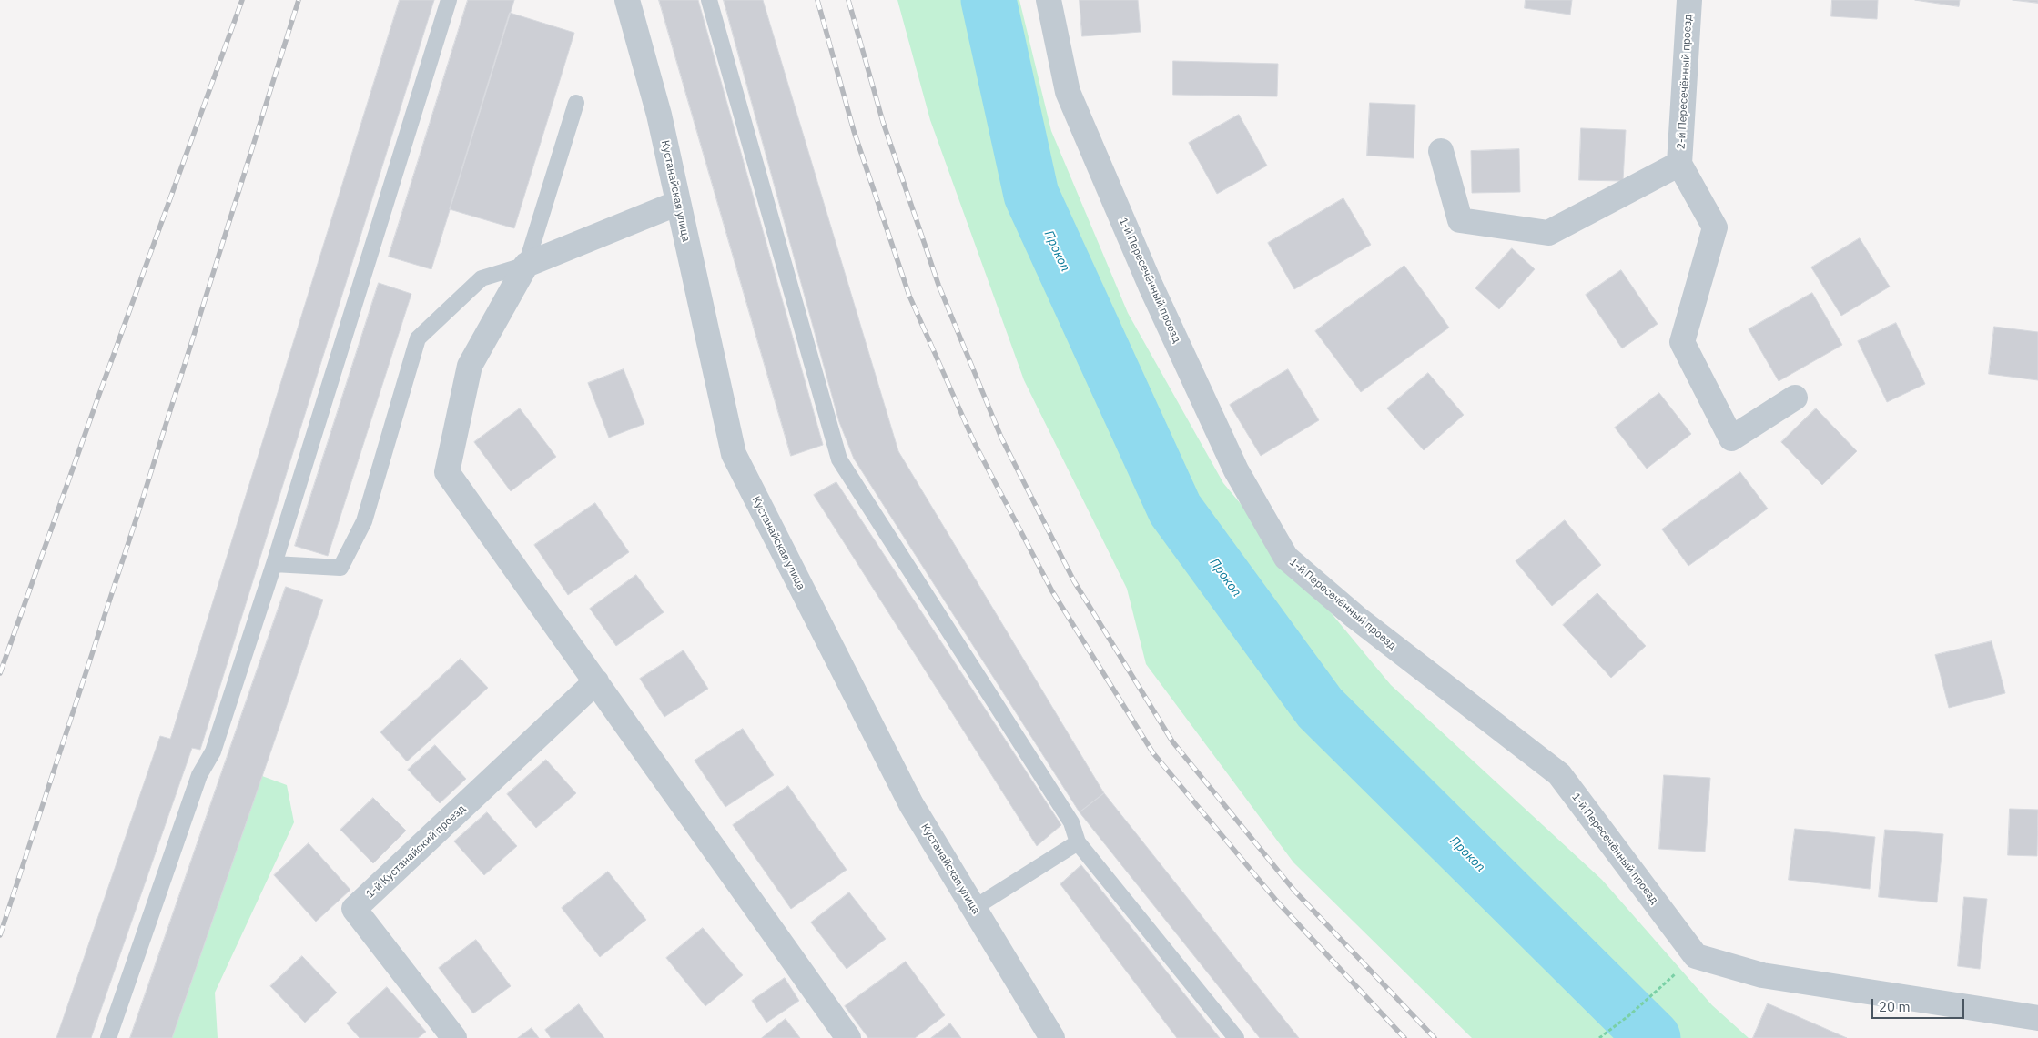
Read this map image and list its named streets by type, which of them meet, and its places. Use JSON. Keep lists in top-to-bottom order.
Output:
{
  "streets": {
    "street": [
      "2-й Пересечённый проезд",
      "Кустанайская улица",
      "1-й Пересечённый проезд",
      "1-й Кустанайский проезд"
    ]
  },
  "water": ["Прокоп"],
  "scale_bar": "20 m"
}
